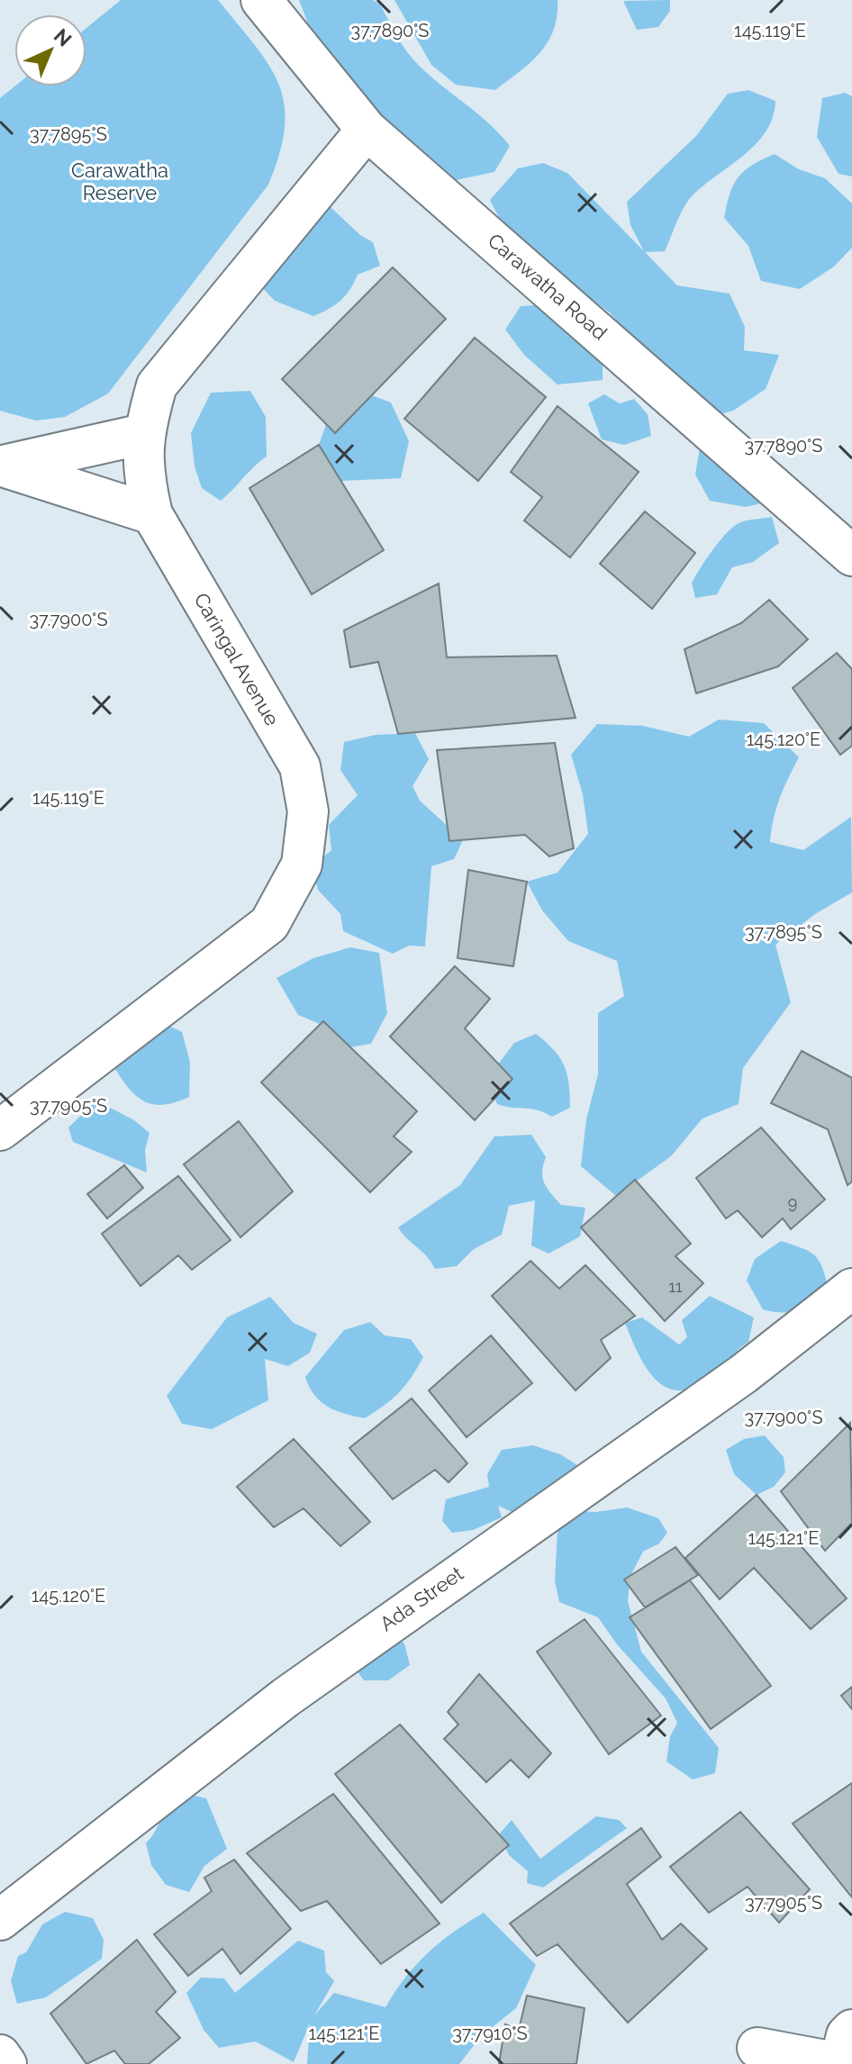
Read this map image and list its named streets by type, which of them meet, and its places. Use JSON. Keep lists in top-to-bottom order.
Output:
{
  "streets": {
    "street": ["Carawatha Road", "Caringal Avenue", "Ada Street"]
  },
  "crossings": [
    ["Carawatha Road", "Caringal Avenue"]
  ],
  "parks": ["Carawatha Reserve"],
  "house_numbers": ["9", "11"],
  "north": "top right",
  "coordinates": [
    "37.7890°S",
    "145.119°E",
    "37.7895°S",
    "37.7900°S",
    "145.120°E",
    "37.7905°S",
    "145.121°E",
    "37.7910°S"
  ]
}
